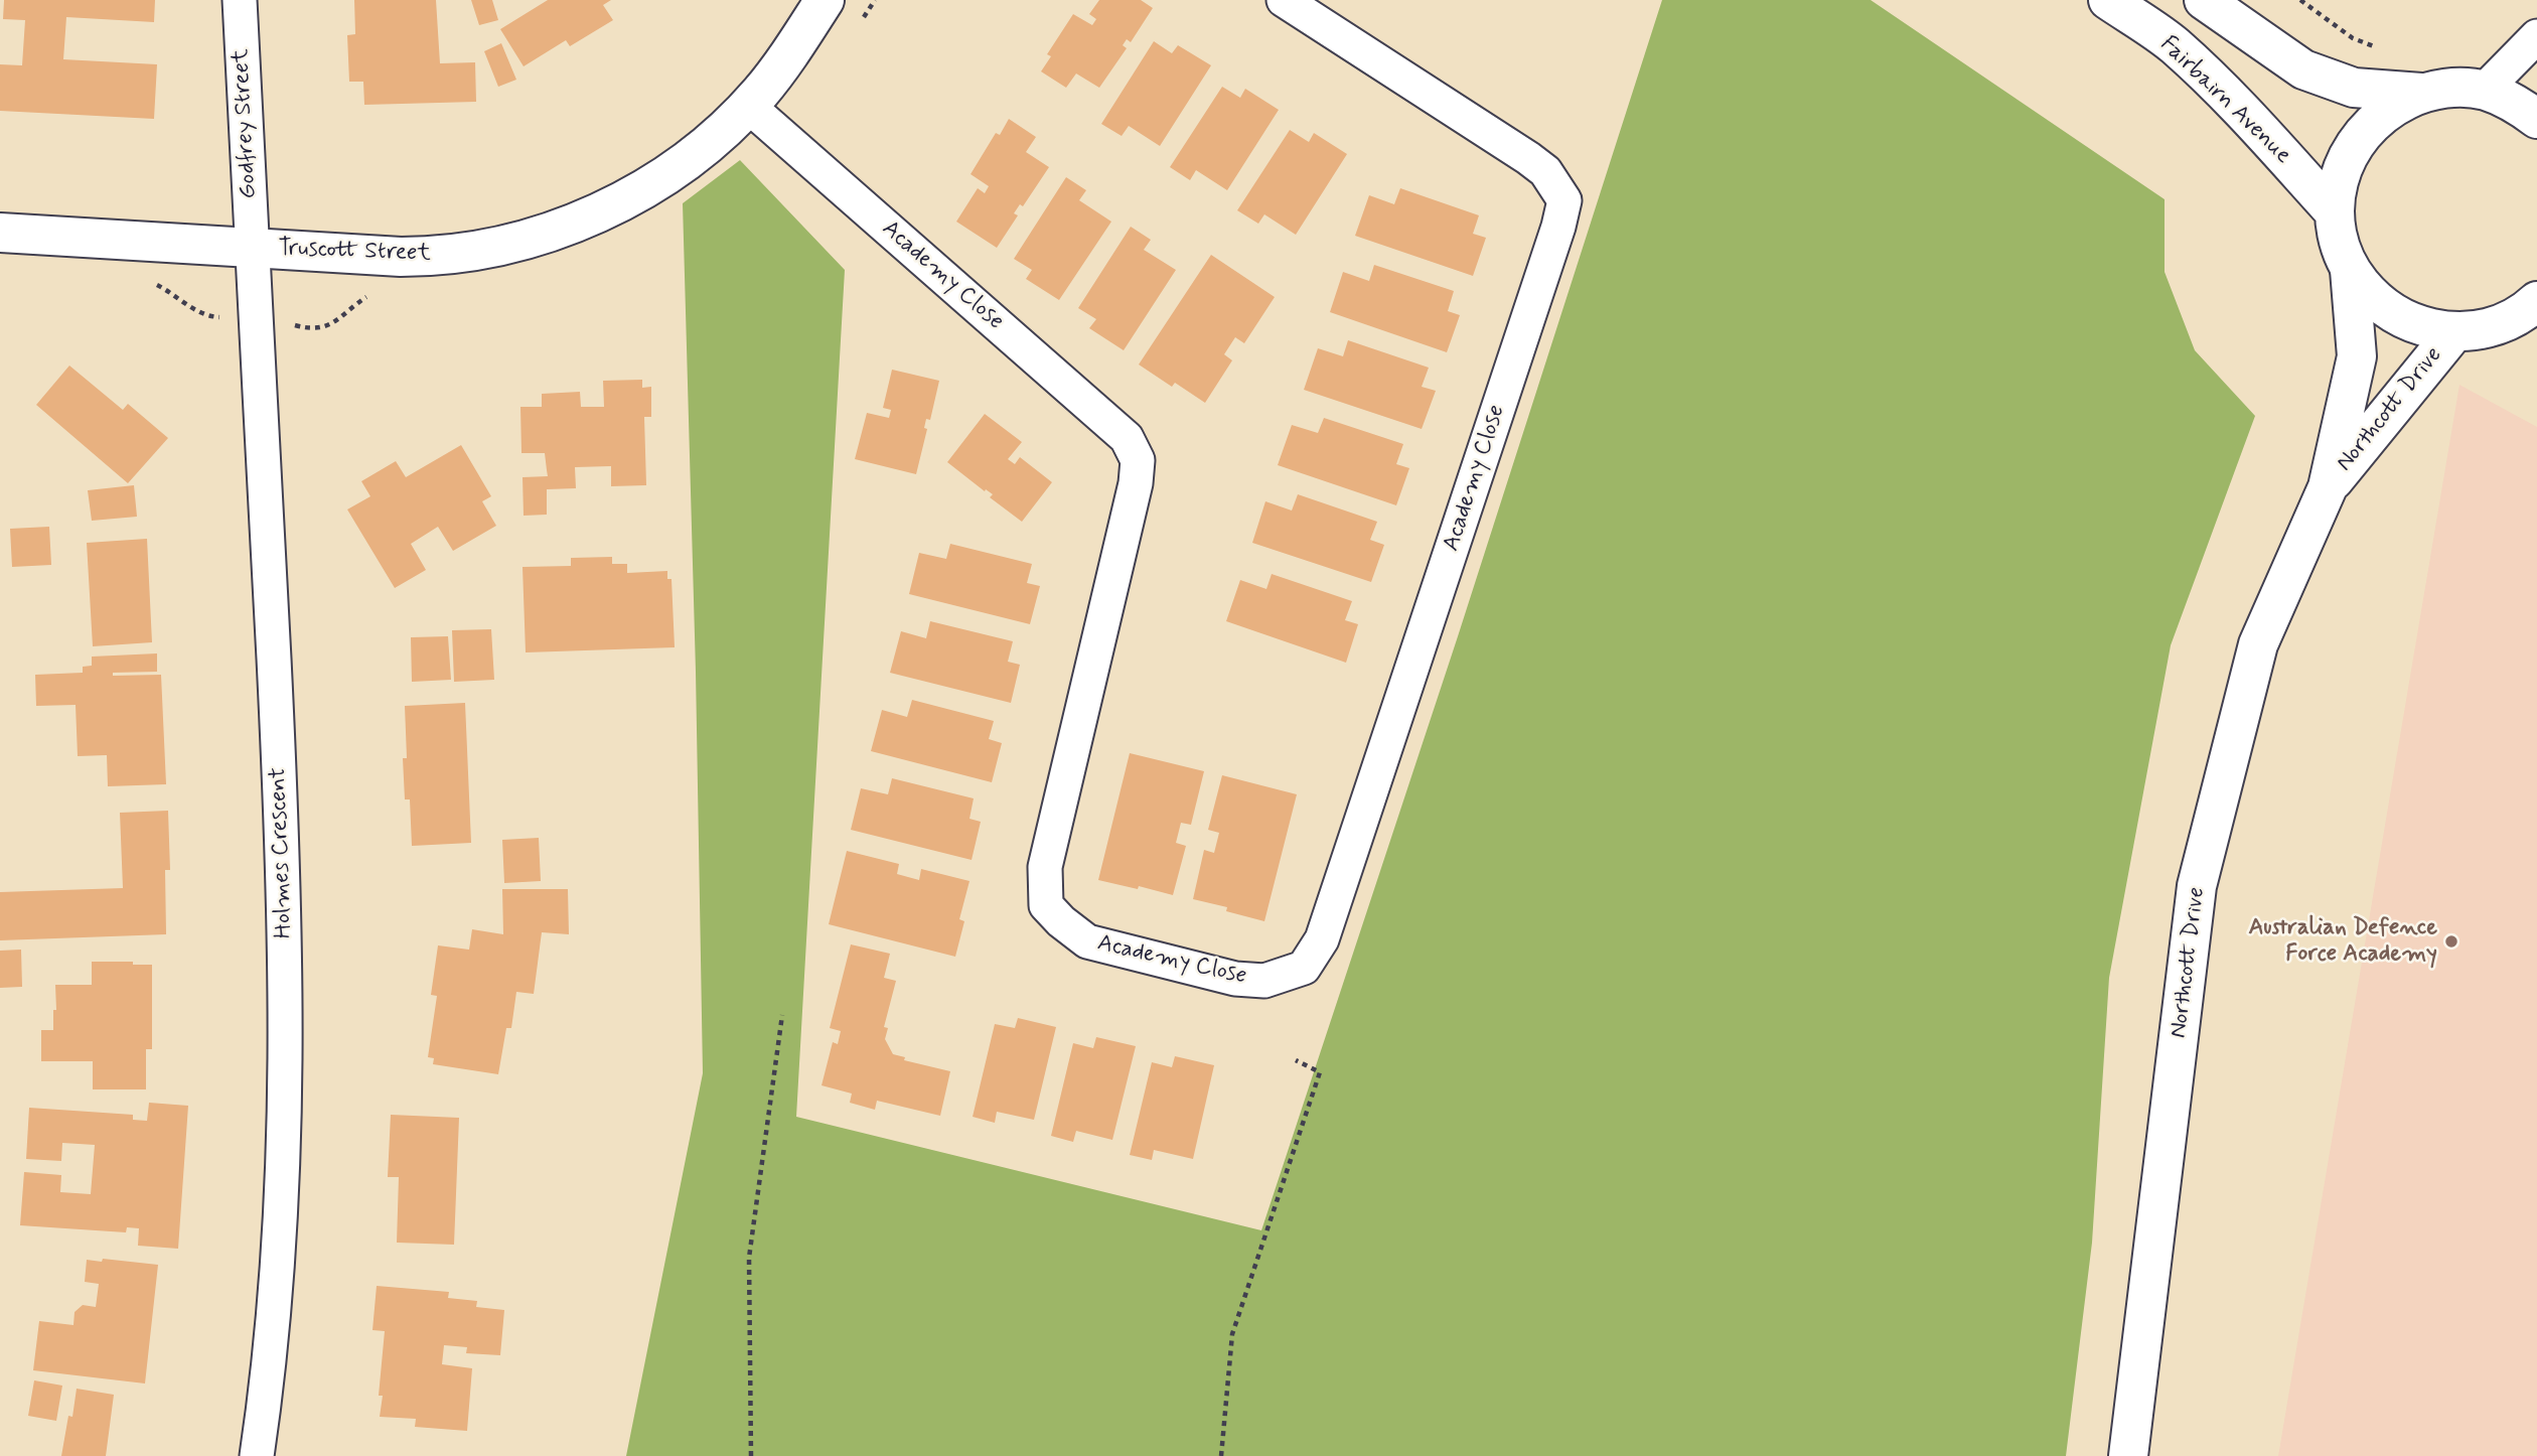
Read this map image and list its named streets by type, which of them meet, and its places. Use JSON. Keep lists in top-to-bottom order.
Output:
{
  "streets": {
    "street": [
      "Fairbairn Avenue",
      "Godfrey Street",
      "Truscott Street",
      "Academy Close",
      "Northcott Drive",
      "Holmes Crescent"
    ]
  },
  "crossings": [
    ["Godfrey Street", "Truscott Street"],
    ["Godfrey Street", "Holmes Crescent"],
    ["Truscott Street", "Academy Close"],
    ["Truscott Street", "Holmes Crescent"]
  ],
  "places": ["Australian Defence Force Academy"]
}
